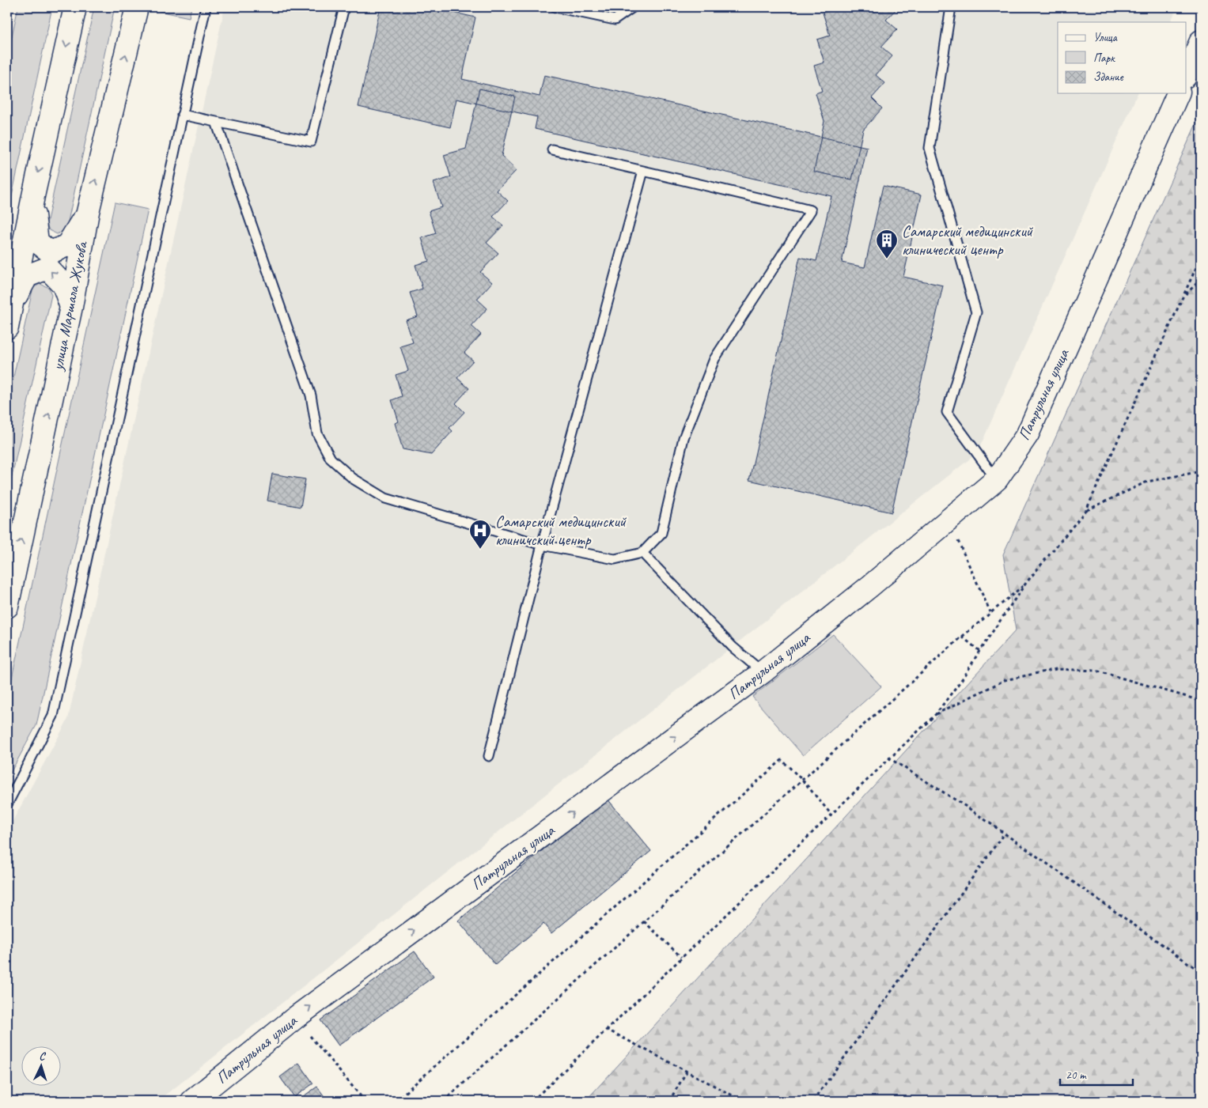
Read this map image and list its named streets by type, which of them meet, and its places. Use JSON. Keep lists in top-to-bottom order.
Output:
{
  "streets": {
    "street": ["улица Маршала Жукова", "Патрульная улица"]
  },
  "one_way": ["Патрульная улица"],
  "places": {
    "building": ["Самарский медицинский клинический центр"],
    "hospital": ["Самарский медицинский клиничский центр"]
  },
  "legend": ["Улица", "Парк", "Здание"],
  "scale_bar": "20 m",
  "north": "top"
}
